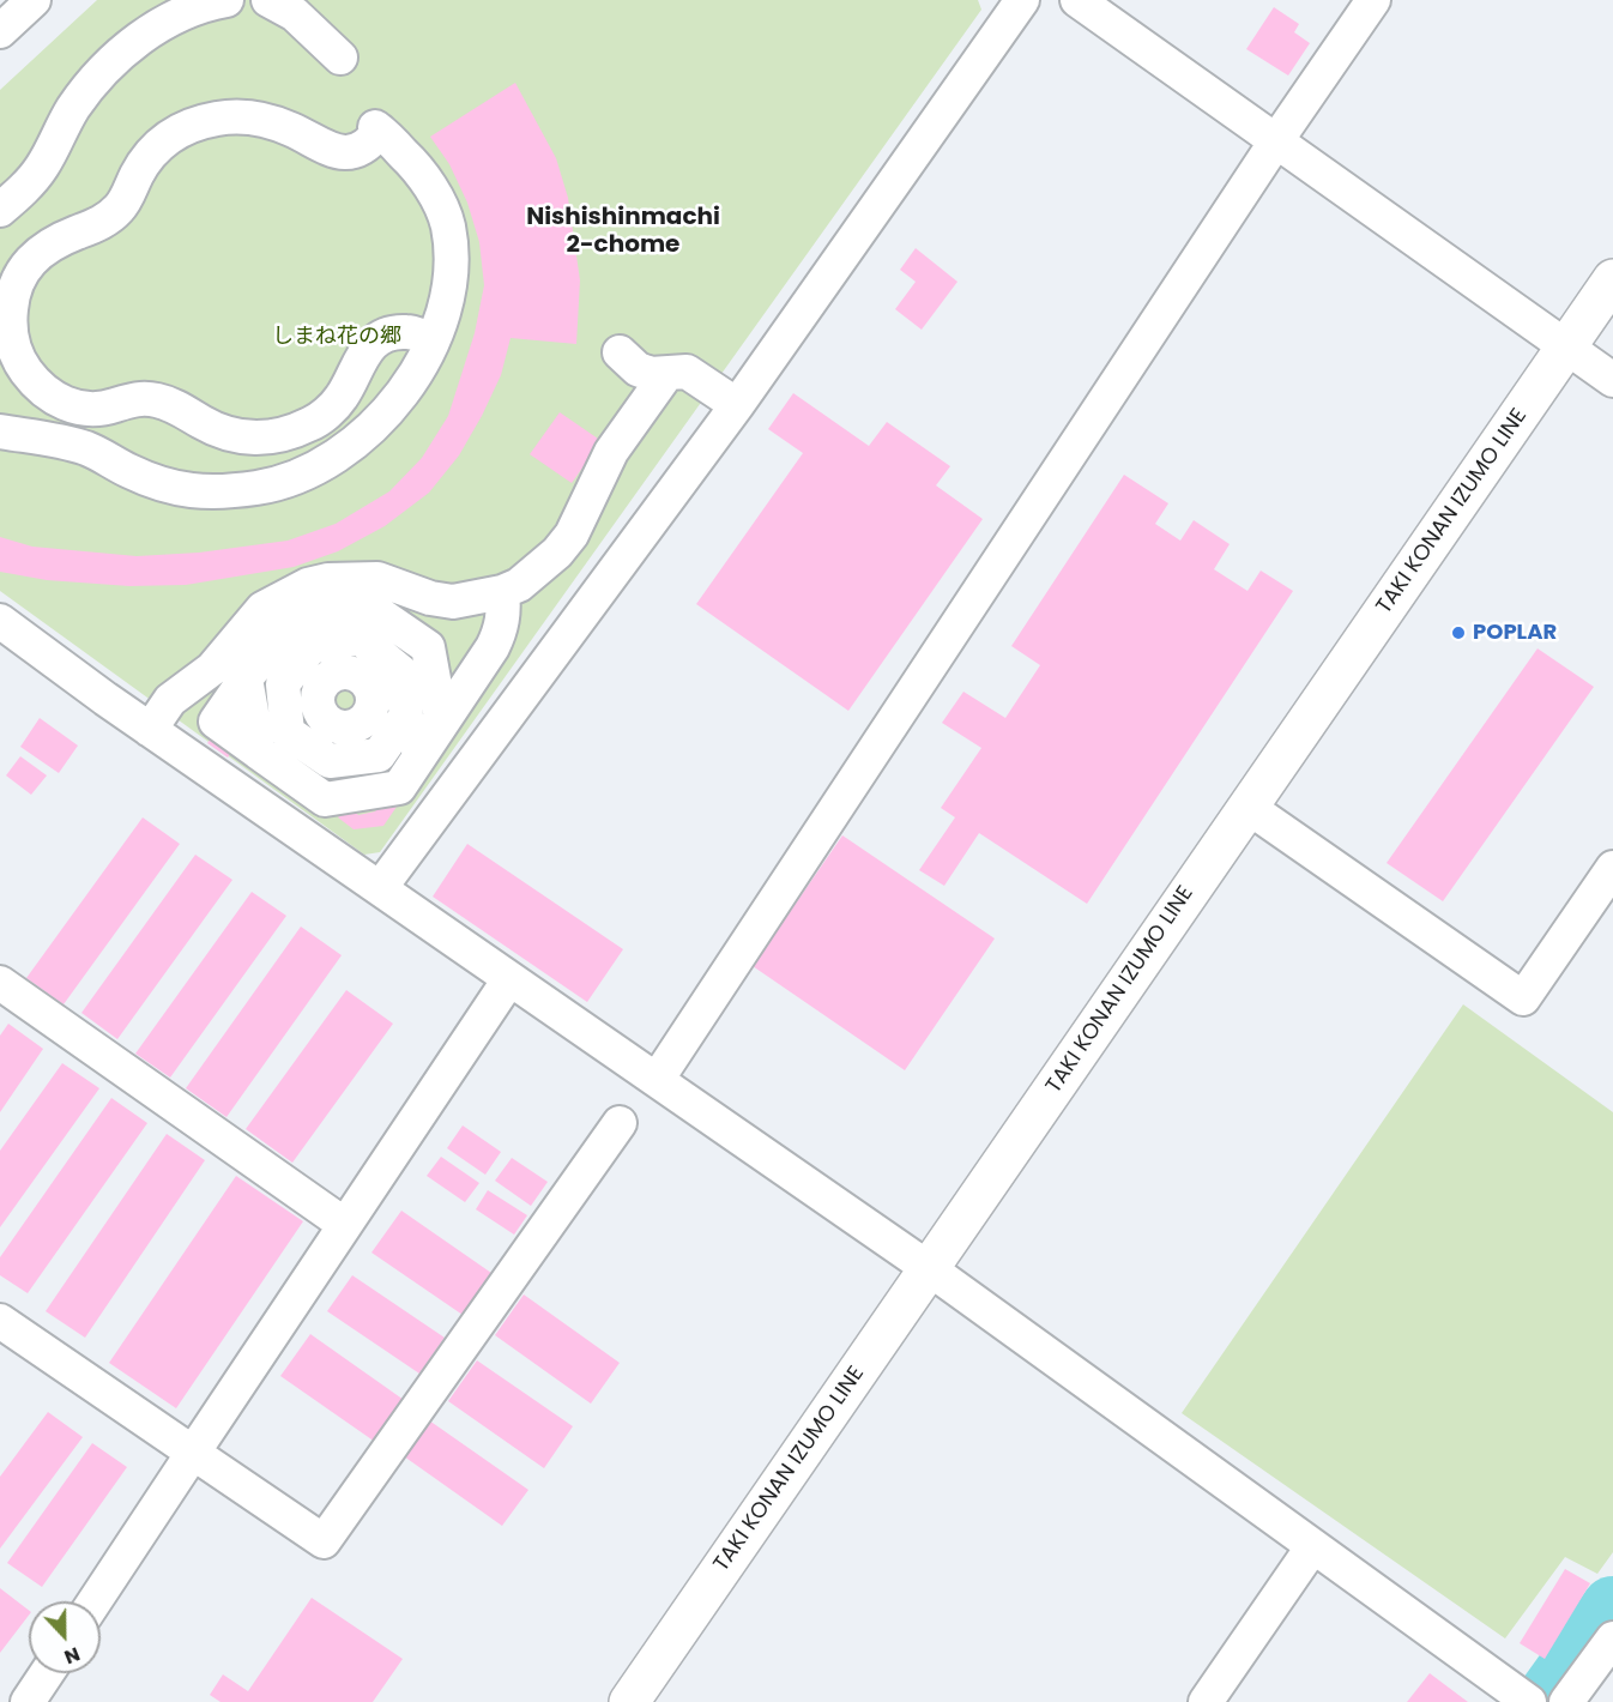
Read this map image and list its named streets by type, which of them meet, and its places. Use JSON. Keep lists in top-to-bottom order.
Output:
{
  "streets": {
    "main road": ["TAKI KONAN IZUMO LINE"]
  },
  "districts": ["Nishishinmachi 2-chome"],
  "parks": ["しまね花の郷"],
  "places": ["POPLAR"],
  "north": "bottom"
}
